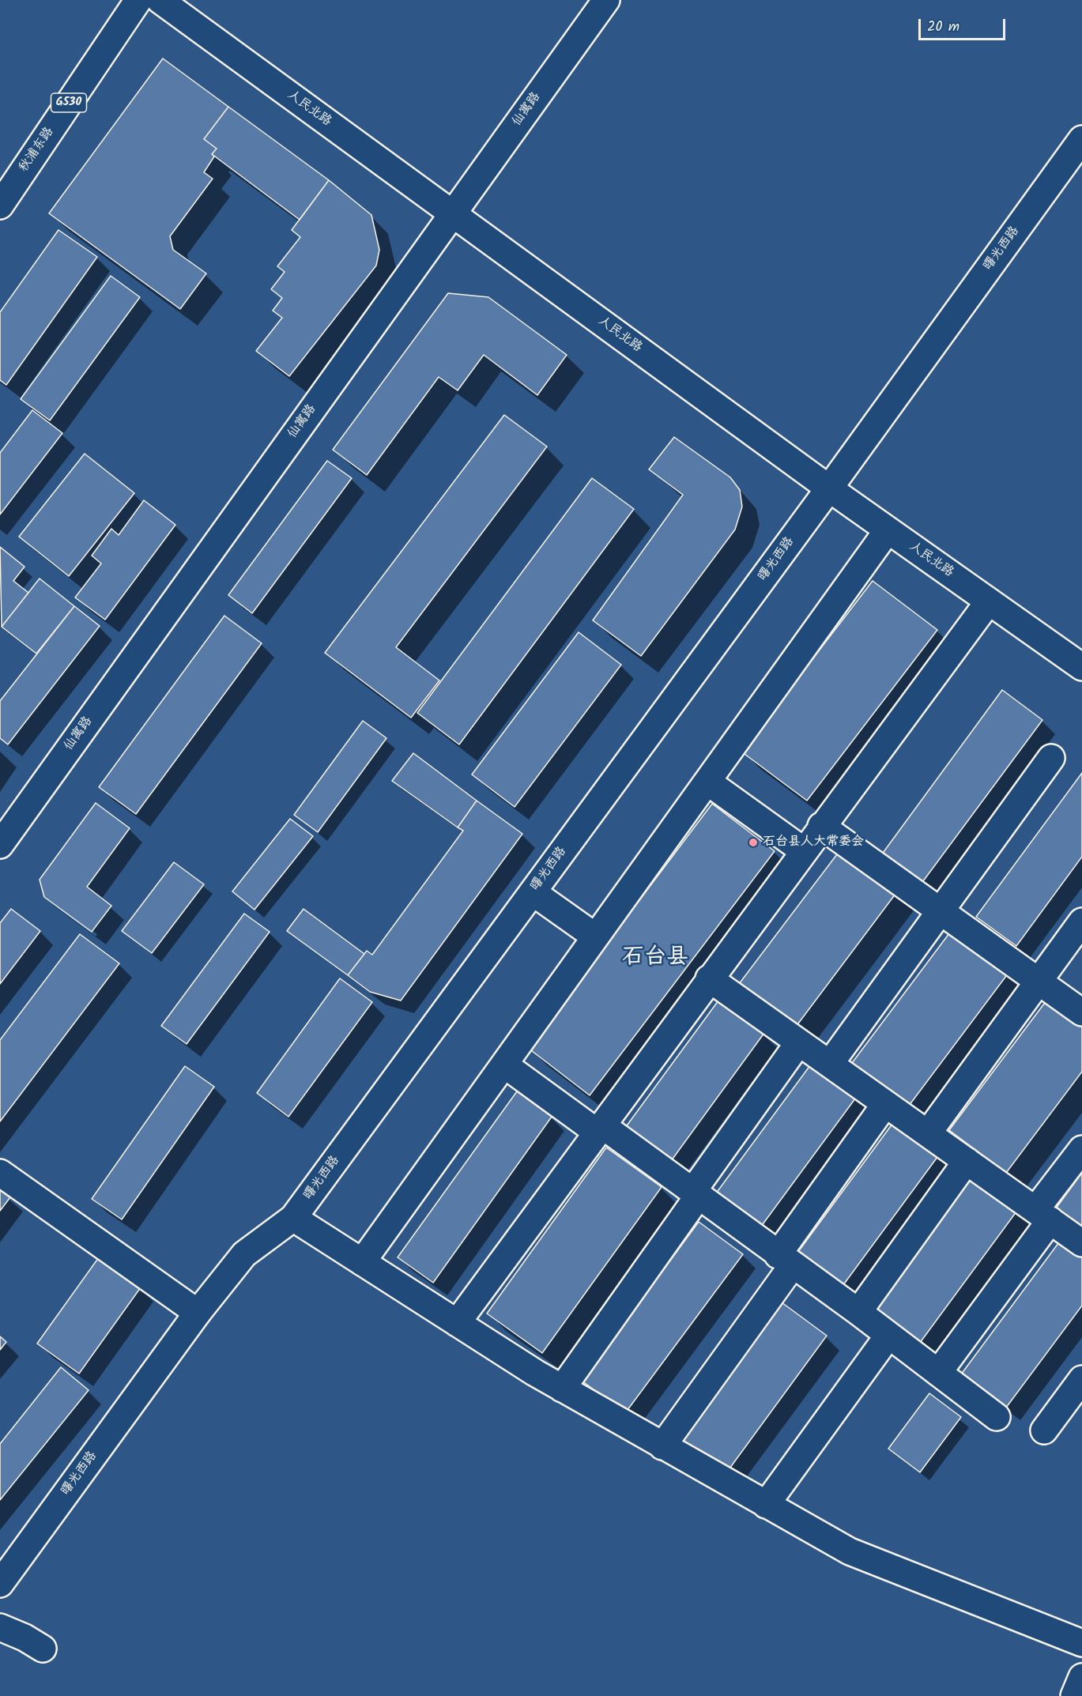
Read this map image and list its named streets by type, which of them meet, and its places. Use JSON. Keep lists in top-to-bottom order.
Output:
{
  "streets": {
    "main road": [
      "G530",
      "人民北路",
      "仙寓路",
      "秋浦东路",
      "曙光西路"
    ]
  },
  "crossings": [
    ["人民北路", "仙寓路"],
    ["人民北路", "曙光西路"]
  ],
  "districts": ["石台县"],
  "places": ["石台县人大常委会"],
  "scale_bar": "20 m"
}
